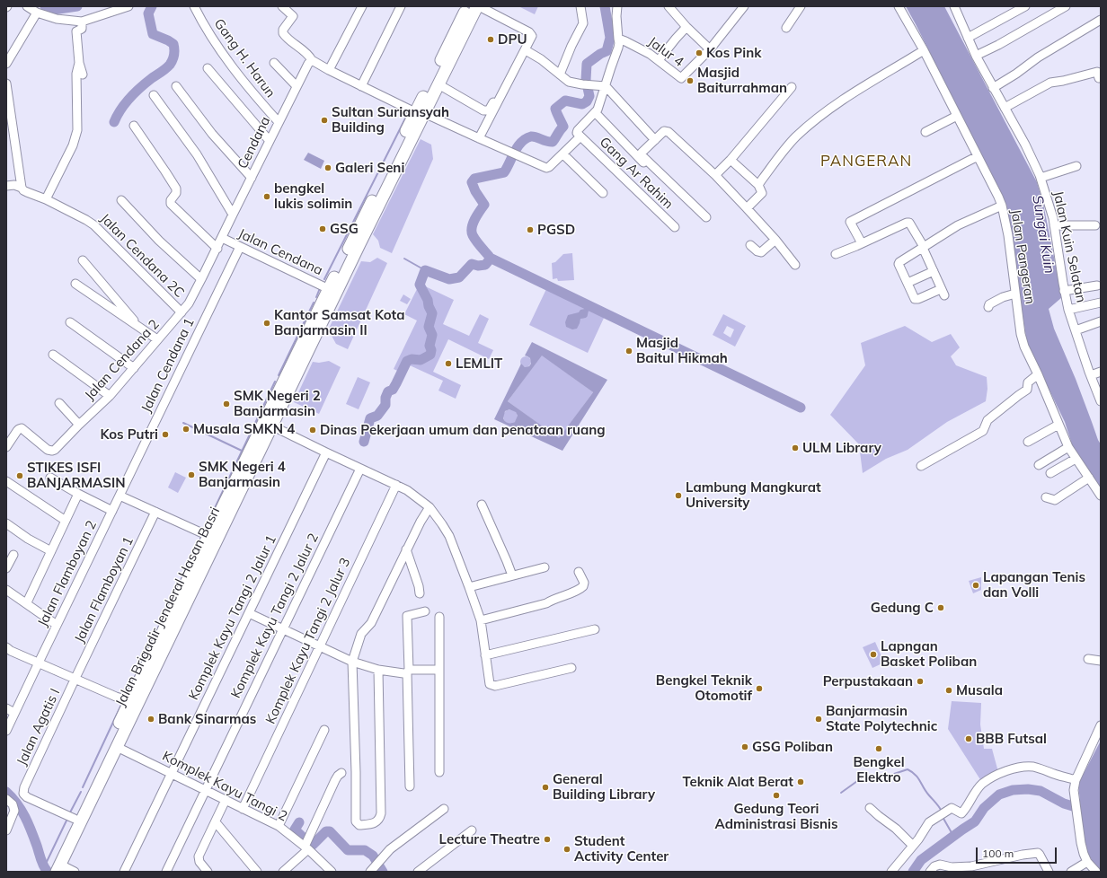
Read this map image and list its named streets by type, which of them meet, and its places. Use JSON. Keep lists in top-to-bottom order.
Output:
{
  "streets": {
    "highway": ["Jalan Brigadir Jenderal Hasan Basri"],
    "street": [
      "Jalur 4",
      "Gang H. Harun",
      "Cendana",
      "Gang Ar Rahim",
      "Jalan Kuin Selatan",
      "Jalan Cendana",
      "Jalan Cendana 2C",
      "Jalan Pangeran",
      "Jalan Cendana 2",
      "Jalan Cendana 1",
      "Jalan Flamboyan 2",
      "Jalan Flamboyan 1",
      "Komplek Kayu Tangi 2 Jalur 2",
      "Komplek Kayu Tangi 2 Jalur 1",
      "Komplek Kayu Tangi 2 Jalur 3",
      "Jalan Agatis I",
      "Komplek Kayu Tangi 2"
    ]
  },
  "crossings": [
    ["Gang H. Harun", "Cendana"],
    ["Cendana", "Jalan Cendana"],
    ["Cendana", "Jalan Cendana 2"],
    ["Jalan Cendana", "Jalan Cendana 2"],
    ["Jalan Cendana", "Jalan Cendana 1"],
    ["Jalan Cendana", "Jalan Brigadir Jenderal Hasan Basri"],
    ["Jalan Cendana 2C", "Jalan Cendana 2"],
    ["Jalan Cendana 1", "Jalan Flamboyan 2"],
    ["Jalan Flamboyan 1", "Jalan Agatis I"],
    ["Jalan Brigadir Jenderal Hasan Basri", "Jalan Agatis I"],
    ["Jalan Brigadir Jenderal Hasan Basri", "Komplek Kayu Tangi 2"],
    ["Komplek Kayu Tangi 2 Jalur 2", "Komplek Kayu Tangi 2"],
    ["Komplek Kayu Tangi 2 Jalur 1", "Komplek Kayu Tangi 2"],
    ["Komplek Kayu Tangi 2 Jalur 3", "Komplek Kayu Tangi 2"]
  ],
  "districts": ["PANGERAN"],
  "water": ["Sungai Kuin"],
  "places": [
    "DPU",
    "Kos Pink",
    "Masjid Baiturrahman",
    "Sultan Suriansyah Building",
    "Galeri Seni",
    "bengkel lukis solimin",
    "GSG",
    "PGSD",
    "Kantor Samsat Kota Banjarmasin II",
    "Masjid Baitul Hikmah",
    "LEMLIT",
    "SMK Negeri 2 Banjarmasin",
    "Musala SMKN 4",
    "Dinas Pekerjaan umum dan penataan ruang",
    "Kos Putri",
    "ULM Library",
    "SMK Negeri 4 Banjarmasin",
    "STIKES ISFI BANJARMASIN",
    "Lambung Mangkurat University",
    "Lapangan Tenis dan Volli",
    "Gedung C",
    "Lapngan Basket Poliban",
    "Perpustakaan",
    "Bengkel Teknik Otomotif",
    "Musala",
    "Bank Sinarmas",
    "Banjarmasin State Polytechnic",
    "BBB Futsal",
    "GSG Poliban",
    "Bengkel Elektro",
    "Teknik Alat Berat",
    "General Building Library",
    "Gedung Teori Administrasi Bisnis",
    "Lecture Theatre",
    "Student Activity Center"
  ],
  "scale_bar": "100 m"
}
